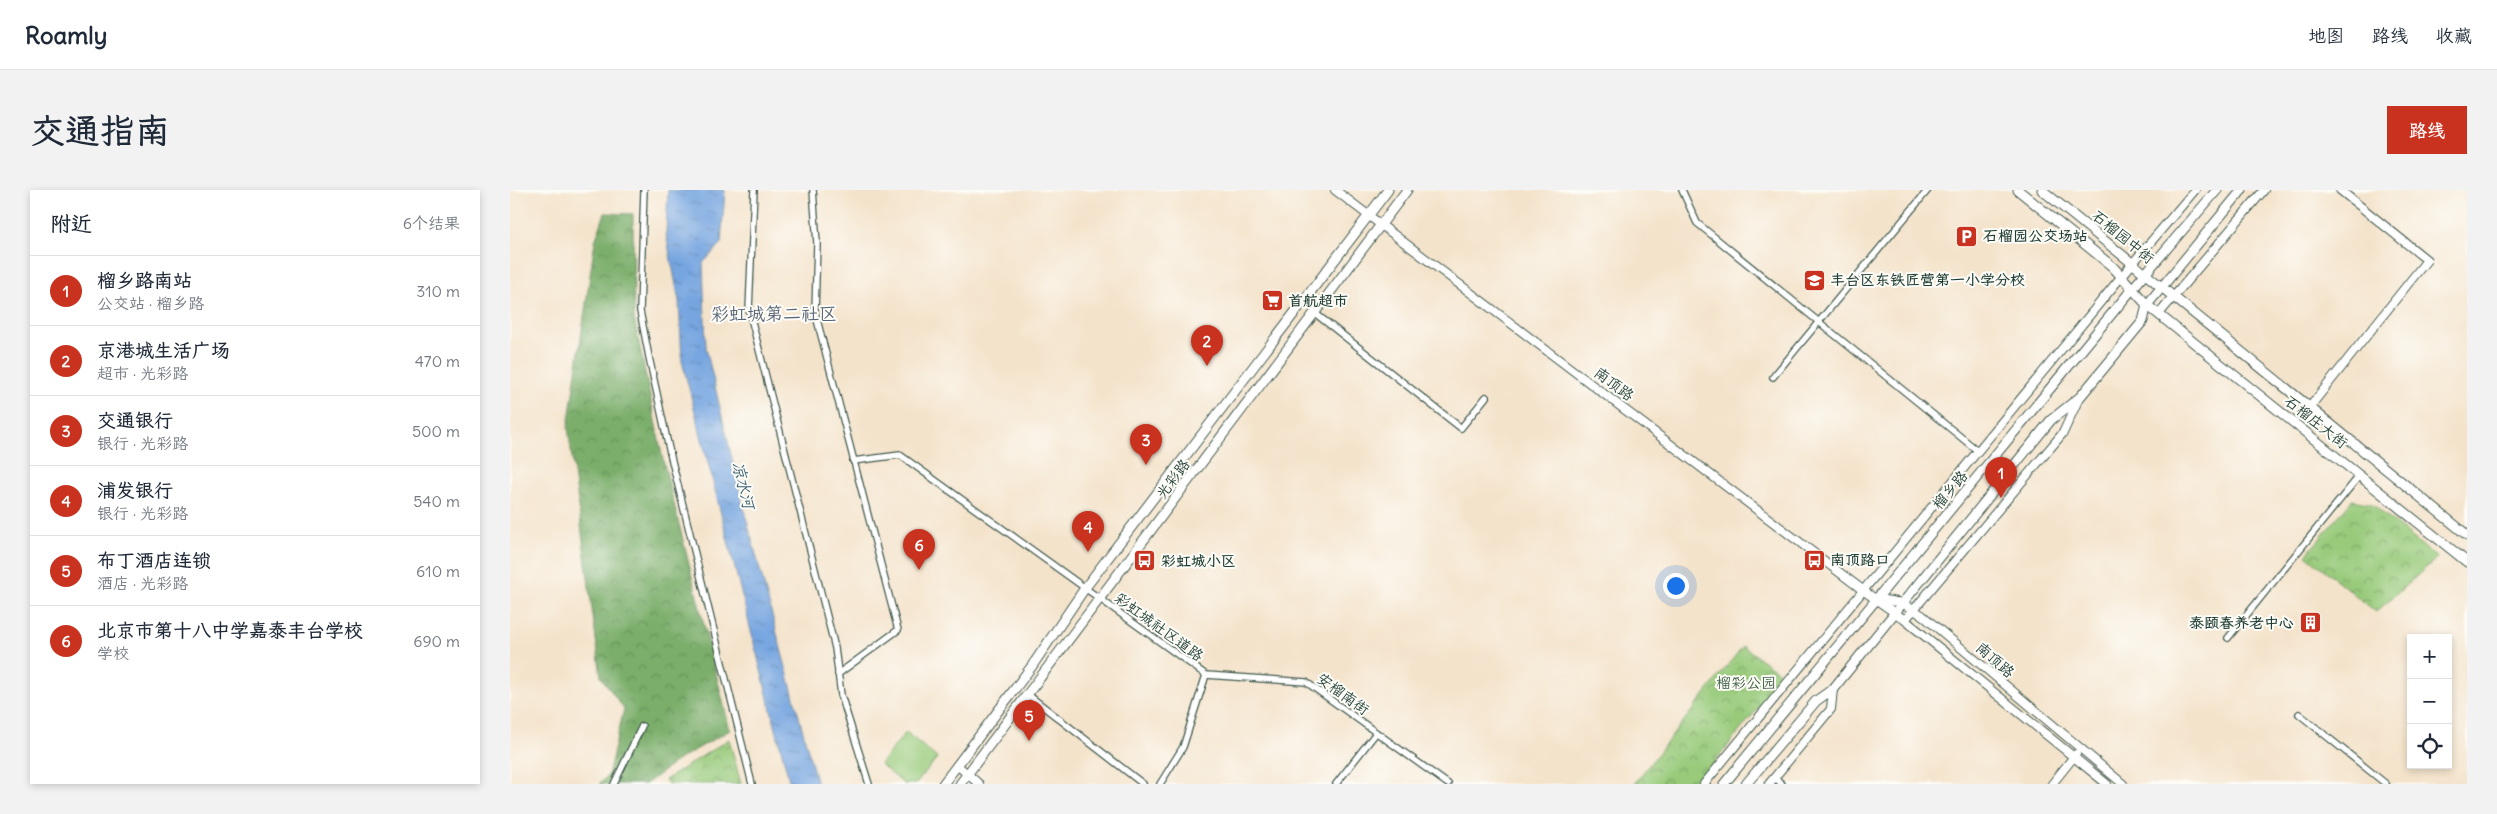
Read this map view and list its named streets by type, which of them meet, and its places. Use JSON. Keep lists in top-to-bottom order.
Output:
{
  "streets": {
    "main road": [
      "石榴园中街",
      "石榴庄大街",
      "光彩路",
      "榴乡路"
    ],
    "street": ["南顶路", "彩虹城社区道路", "安榴南街"]
  },
  "crossings": [
    ["石榴园中街", "石榴庄大街"],
    ["石榴园中街", "榴乡路"],
    ["南顶路", "光彩路"],
    ["南顶路", "榴乡路"],
    ["光彩路", "彩虹城社区道路"],
    ["彩虹城社区道路", "安榴南街"]
  ],
  "districts": ["彩虹城第二社区"],
  "water": ["凉水河"],
  "parks": ["榴彩公园"],
  "places": {
    "parking": ["石榴园公交场站"],
    "school or university": ["丰台区东铁匠营第一小学分校"],
    "supermarket": ["首航超市"],
    "bus stop": ["南顶路口", "彩虹城小区"],
    "building": ["泰颐春养老中心"]
  },
  "page": {
    "header": "Roamly",
    "nav": ["地图", "路线", "收藏"],
    "buttons": "路线",
    "title": "交通指南",
    "heading": ["附近", "6个结果"],
    "list": [
      {
        "mark": "1",
        "name": "榴乡路南站",
        "note": "公交站 · 榴乡路",
        "value": "310 m"
      },
      {
        "mark": "2",
        "name": "京港城生活广场",
        "note": "超市 · 光彩路",
        "value": "470 m"
      },
      {
        "mark": "3",
        "name": "交通银行",
        "note": "银行 · 光彩路",
        "value": "500 m"
      },
      {
        "mark": "4",
        "name": "浦发银行",
        "note": "银行 · 光彩路",
        "value": "540 m"
      },
      {
        "mark": "5",
        "name": "布丁酒店连锁",
        "note": "酒店 · 光彩路",
        "value": "610 m"
      },
      {
        "mark": "6",
        "name": "北京市第十八中学嘉泰丰台学校",
        "note": "学校",
        "value": "690 m"
      }
    ],
    "pins": [
      "2",
      "3",
      "1",
      "4",
      "6",
      "5"
    ],
    "map_buttons": ["+", "−"]
  }
}
